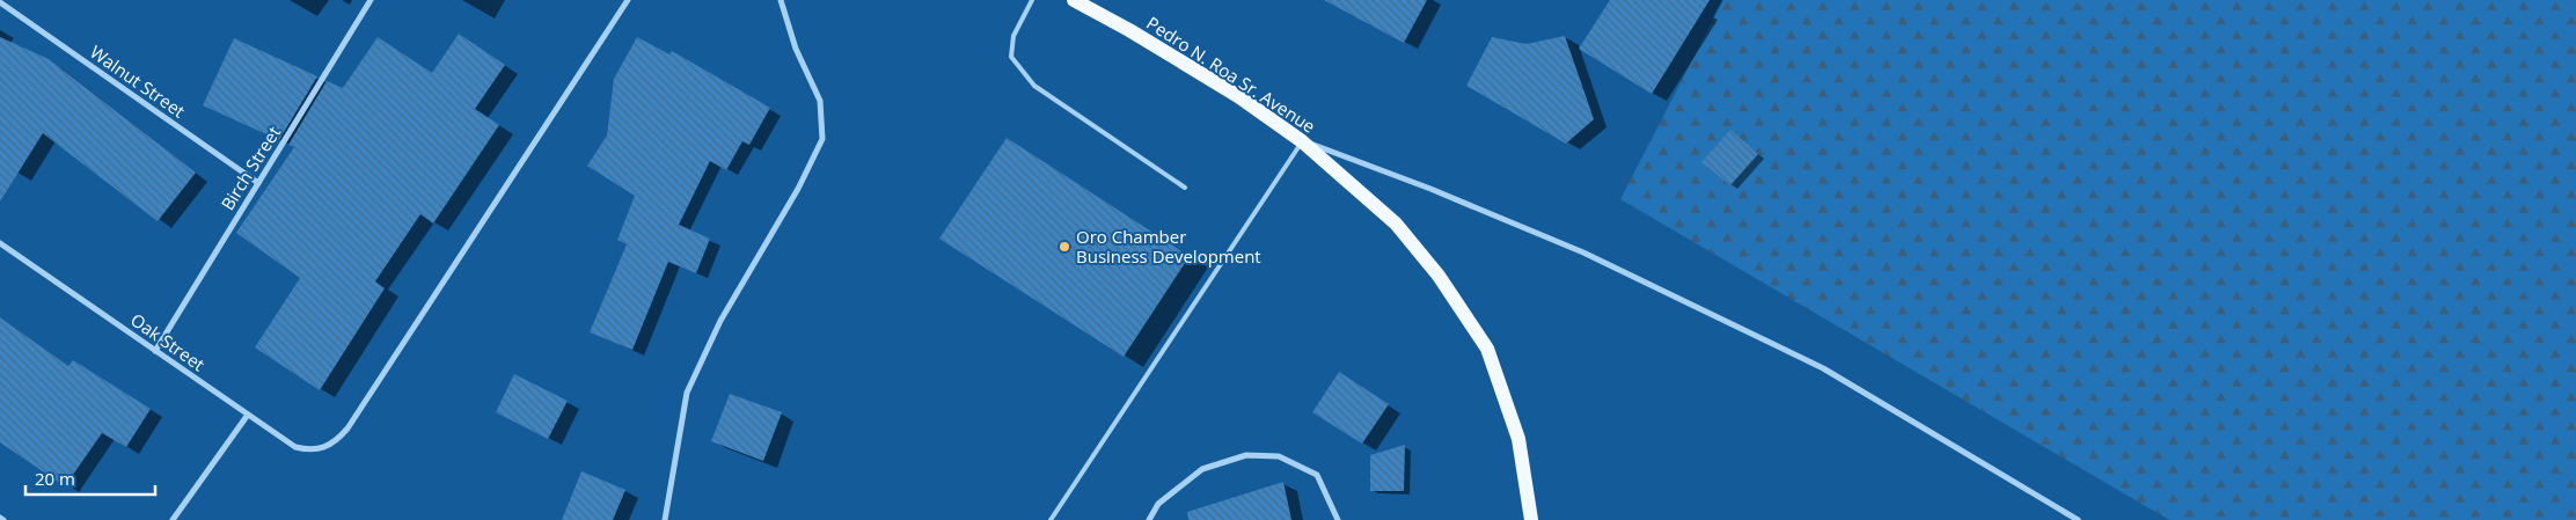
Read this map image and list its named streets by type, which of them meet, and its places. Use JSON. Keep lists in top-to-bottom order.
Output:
{
  "streets": {
    "main road": ["Pedro N. Roa Sr. Avenue"],
    "street": ["Walnut Street", "Birch Street", "Oak Street"]
  },
  "crossings": [
    ["Walnut Street", "Birch Street"],
    ["Birch Street", "Oak Street"]
  ],
  "places": ["Oro Chamber Business Development"],
  "scale_bar": "20 m"
}
